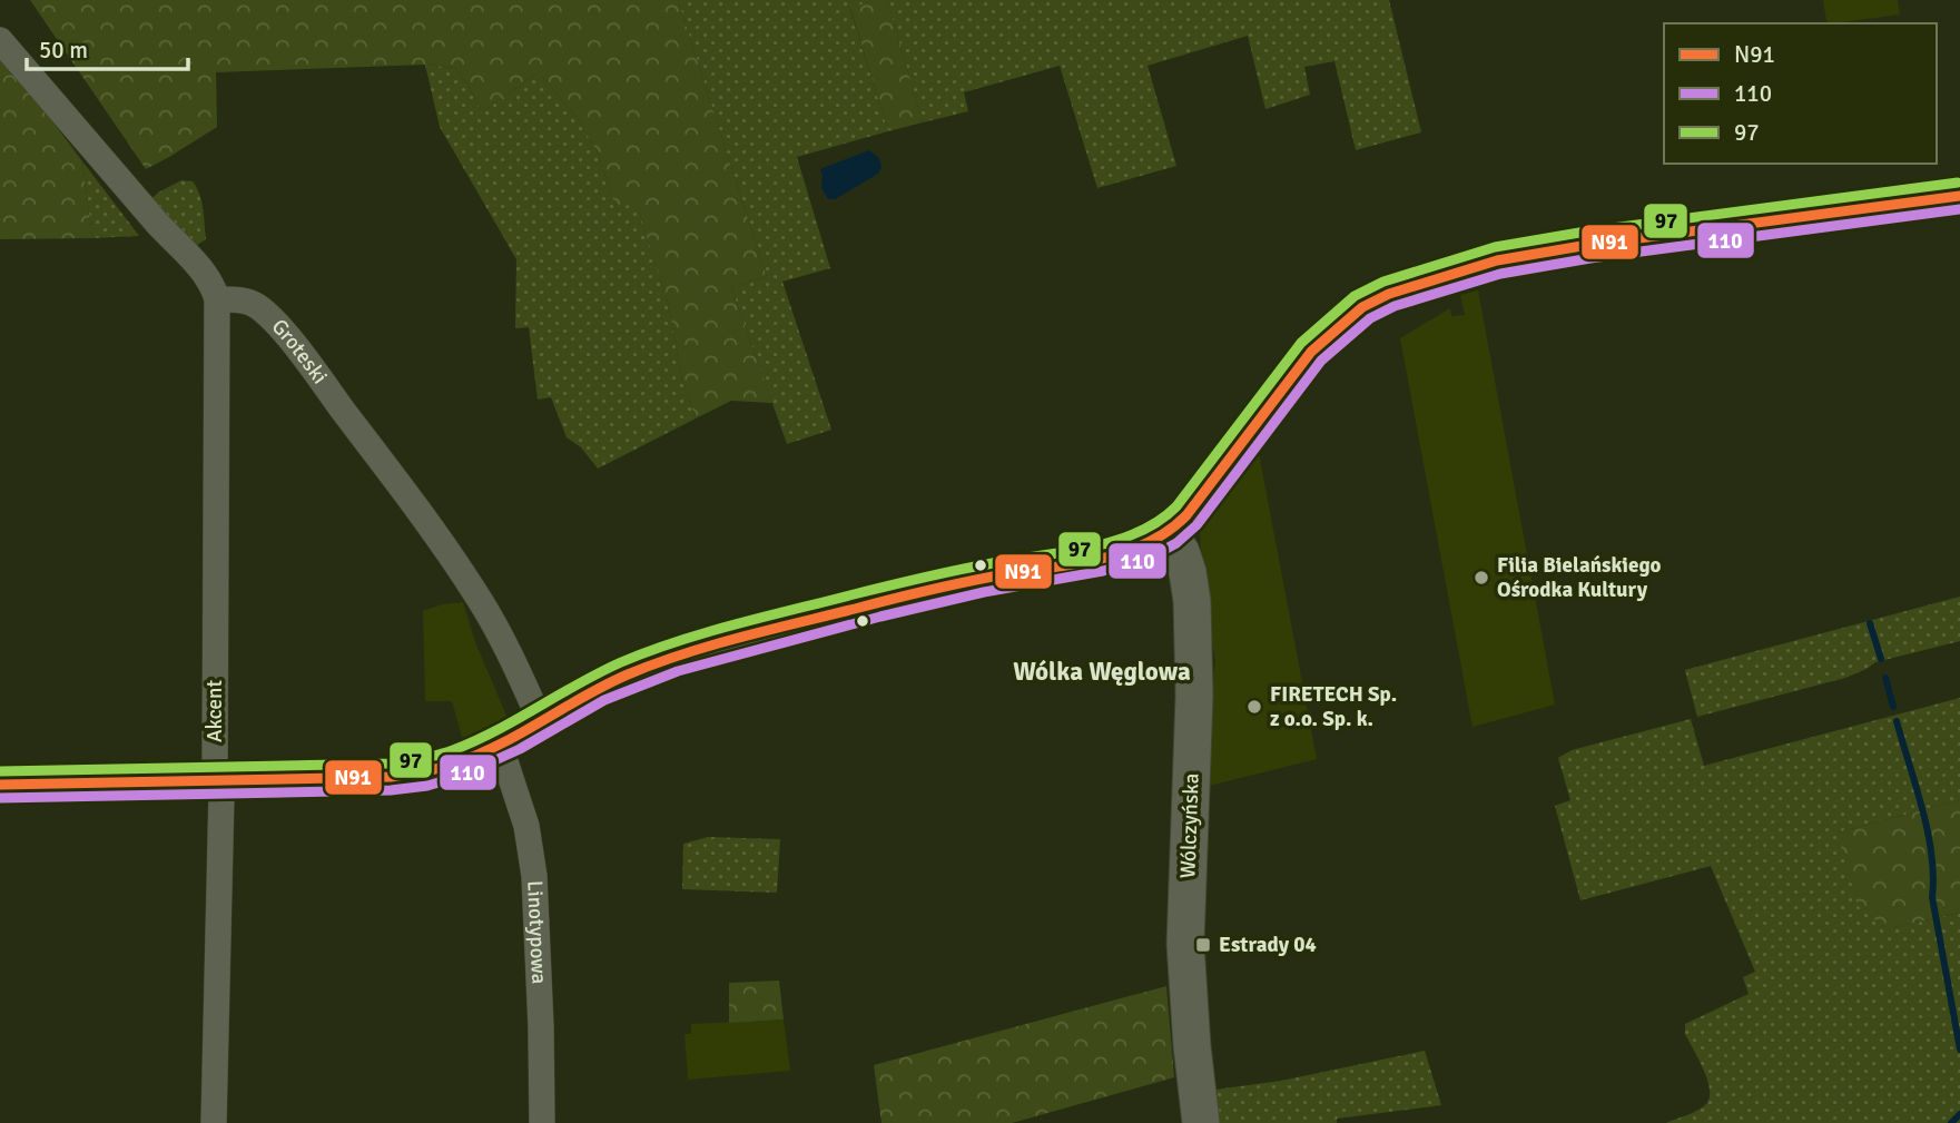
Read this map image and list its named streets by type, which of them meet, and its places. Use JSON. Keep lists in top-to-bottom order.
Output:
{
  "streets": {
    "main road": ["Wólczyńska"],
    "street": ["Groteski", "Akcent", "Linotypowa"]
  },
  "crossings": [
    ["Groteski", "Akcent"]
  ],
  "districts": ["Wólka Węglowa"],
  "places": {
    "other": ["Filia Bielańskiego Ośrodka Kultury", "FIRETECH Sp. z o.o. Sp. k."],
    "transit": ["Estrady 04"]
  },
  "lines": ["transit line 97", "transit line N91", "transit line 110"],
  "legend": ["N91", "110", "97"],
  "scale_bar": "50 m"
}
